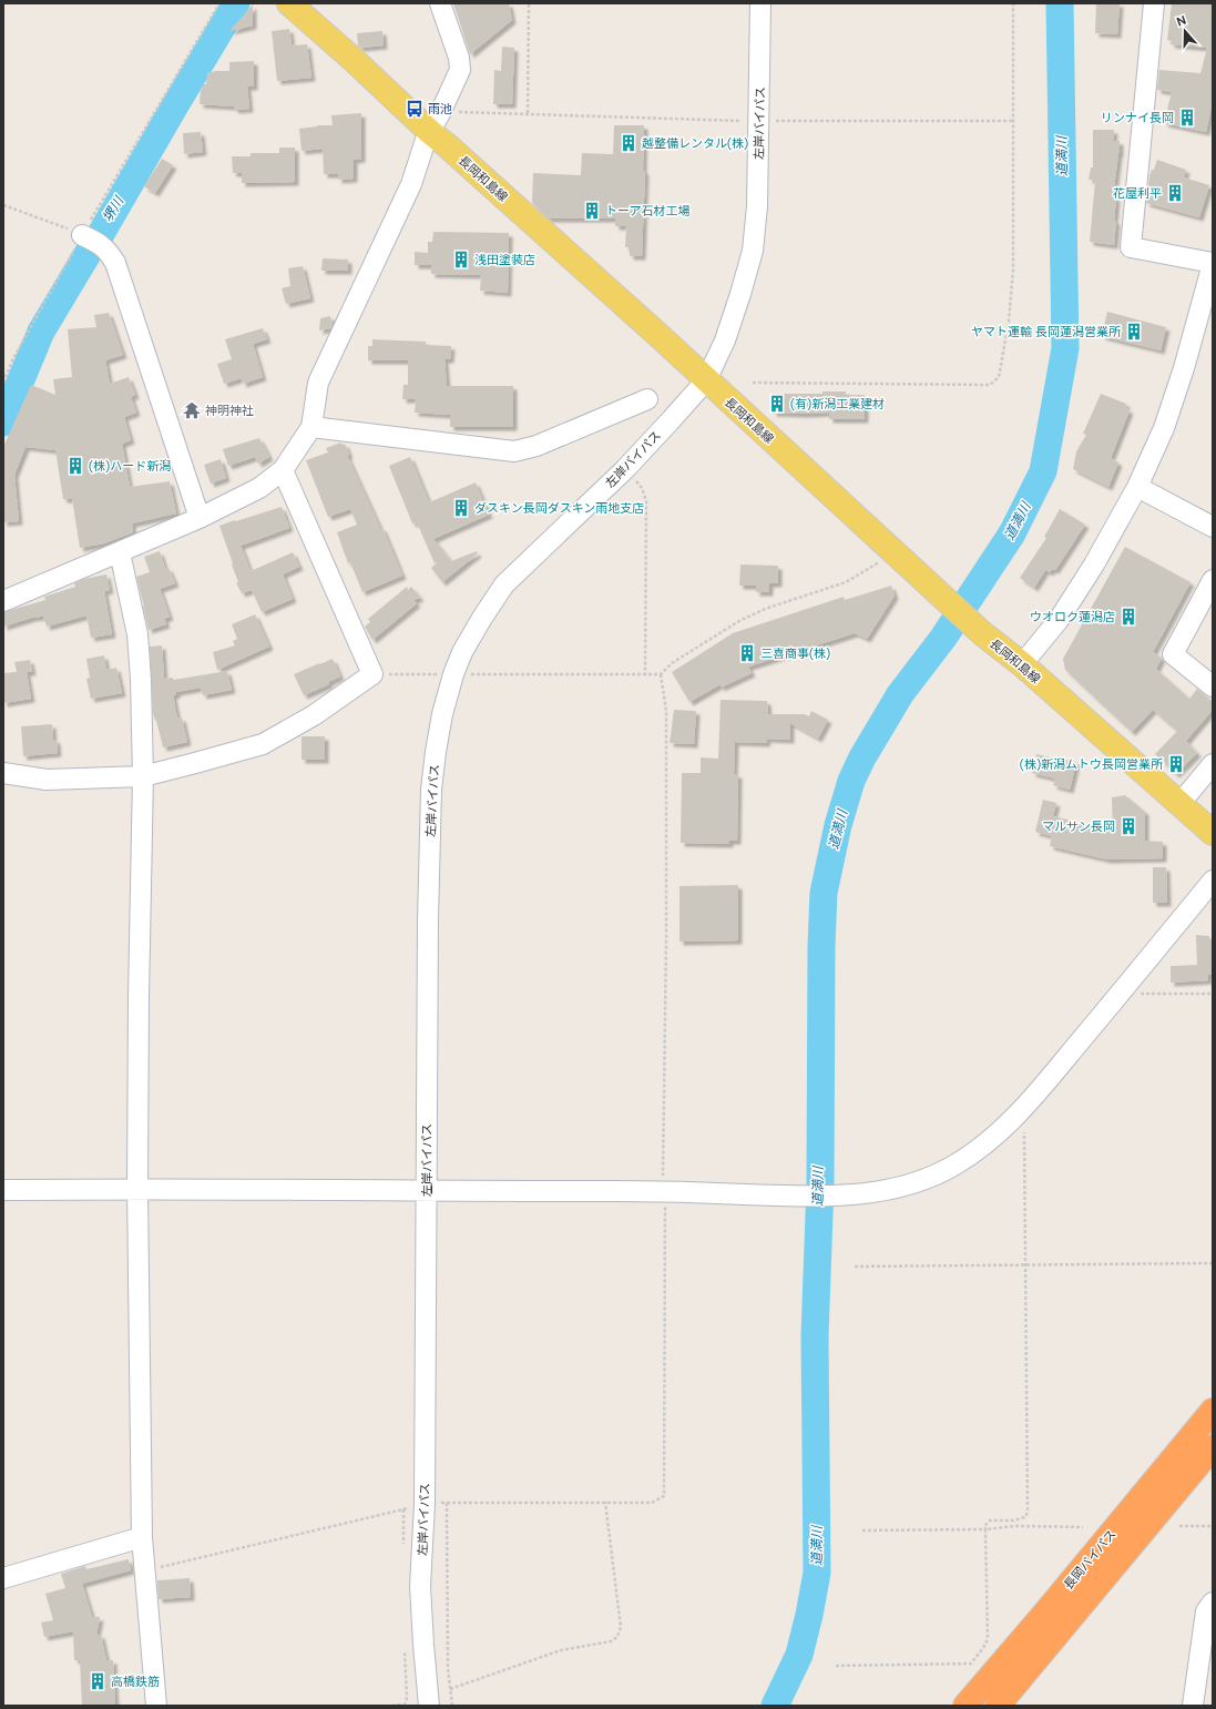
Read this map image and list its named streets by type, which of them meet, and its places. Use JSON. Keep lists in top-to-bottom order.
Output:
{
  "streets": {
    "highway": ["長岡バイパス"],
    "main road": ["長岡和島線"],
    "street": ["左岸バイパス"]
  },
  "crossings": [
    ["左岸バイパス", "長岡和島線"]
  ],
  "water": ["道満川", "堺川"],
  "places": {
    "bus stop": ["雨池"],
    "building": [
      "リンナイ長岡",
      "越整備レンタル(株)",
      "花屋利平",
      "トーア石材工場",
      "浅田塗装店",
      "ヤマト運輸 長岡蓮潟営業所",
      "(有)新潟工業建材",
      "(株)ハード新潟",
      "ダスキン長岡ダスキン雨地支店",
      "ウオロク蓮潟店",
      "三喜商事(株)",
      "(株)新潟ムトウ長岡営業所",
      "マルサン長岡",
      "高橋鉄筋"
    ],
    "temple": ["神明神社"]
  },
  "north": "top"
}
